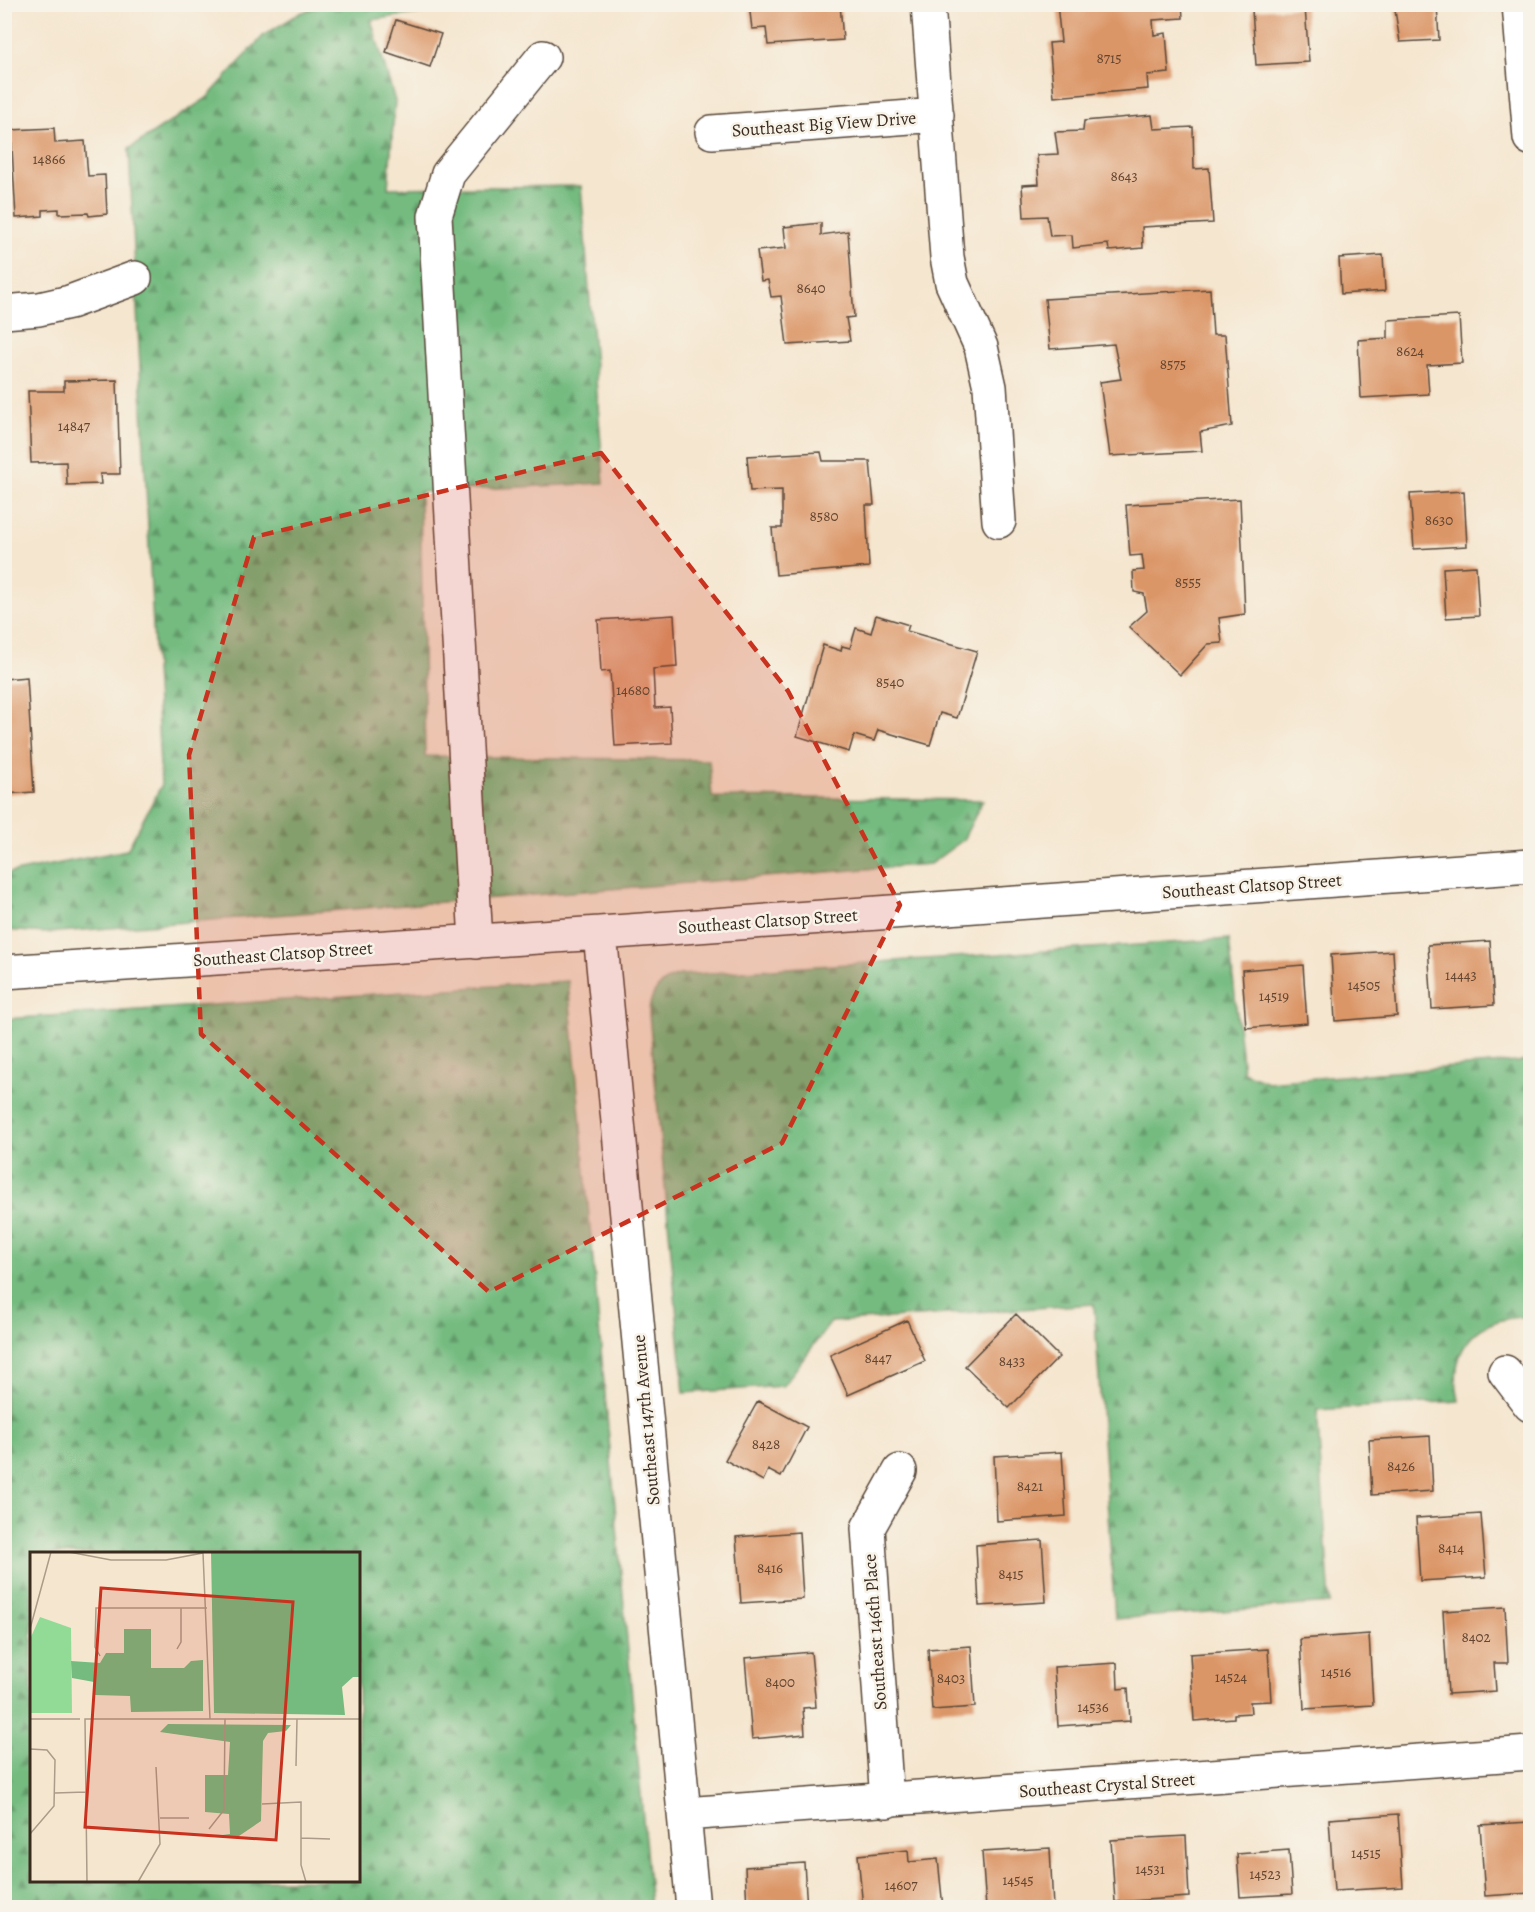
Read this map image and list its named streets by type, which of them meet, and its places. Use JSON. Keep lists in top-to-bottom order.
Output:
{
  "streets": {
    "street": [
      "Southeast Big View Drive",
      "Southeast Clatsop Street",
      "Southeast 147th Avenue",
      "Southeast 146th Place",
      "Southeast Crystal Street"
    ]
  },
  "crossings": [
    ["Southeast Clatsop Street", "Southeast 147th Avenue"],
    ["Southeast 147th Avenue", "Southeast Crystal Street"],
    ["Southeast 146th Place", "Southeast Crystal Street"]
  ],
  "house_numbers": [
    "8715",
    "14866",
    "8643",
    "8640",
    "8624",
    "8575",
    "14847",
    "8580",
    "8630",
    "8555",
    "8540",
    "14680",
    "14443",
    "14505",
    "14519",
    "8447",
    "8433",
    "8428",
    "8426",
    "8421",
    "8414",
    "8416",
    "8415",
    "8402",
    "14516",
    "14524",
    "8403",
    "8400",
    "14536",
    "14515",
    "14531",
    "14523",
    "14545",
    "14607"
  ]
}
